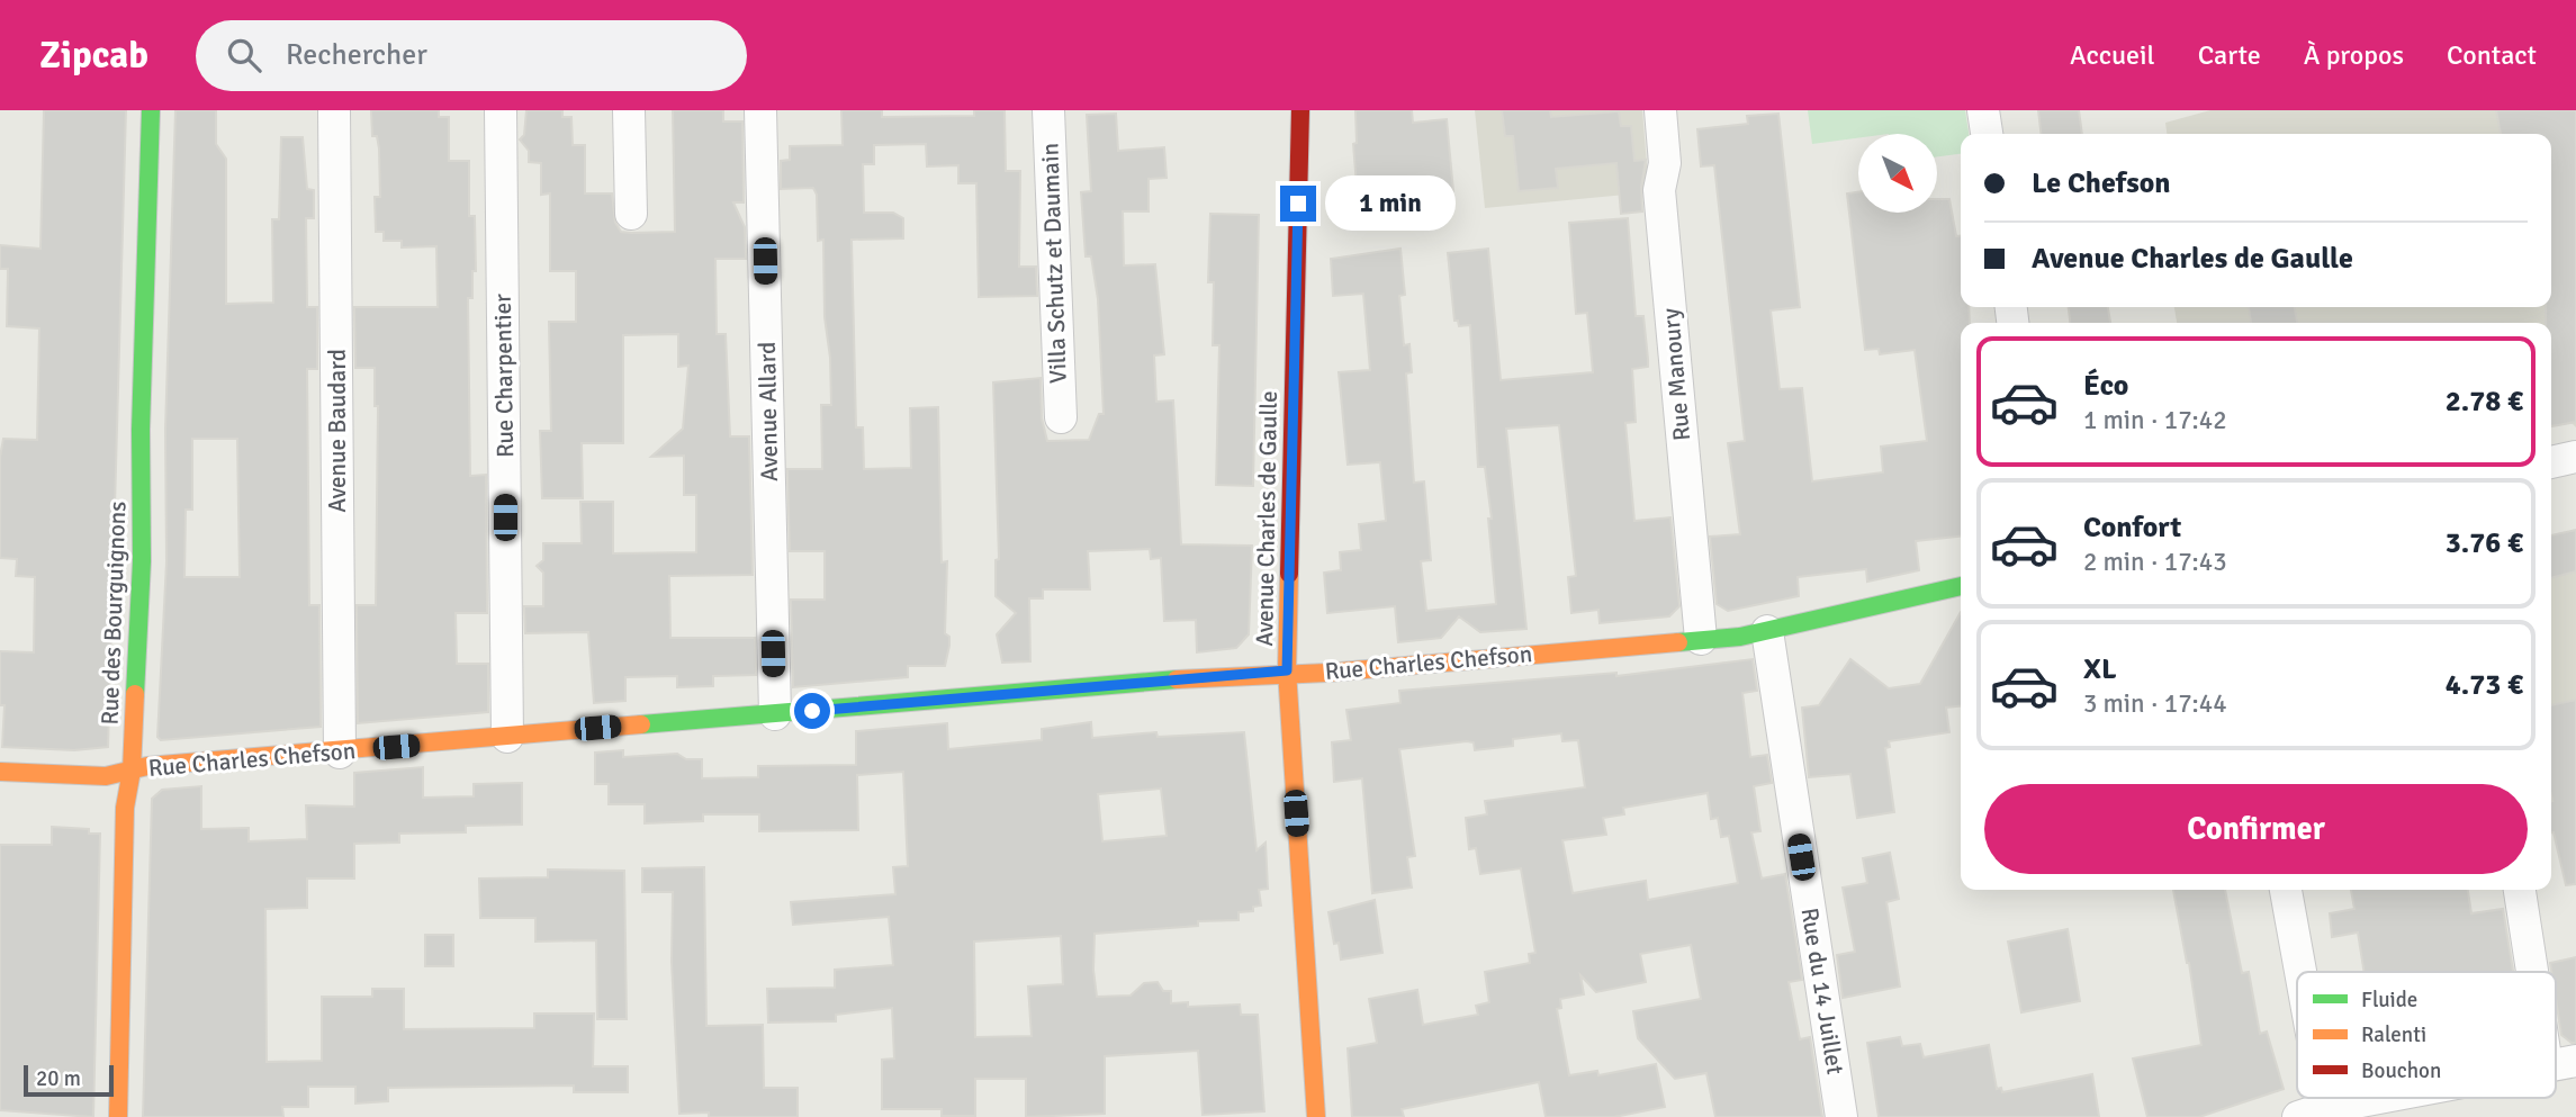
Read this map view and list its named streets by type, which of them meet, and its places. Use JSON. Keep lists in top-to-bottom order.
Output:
{
  "streets": {
    "street": [
      "Villa Schutz et Daumain",
      "Rue Manoury",
      "Rue Charpentier",
      "Avenue Allard",
      "Avenue Baudard",
      "Avenue Charles de Gaulle",
      "Rue des Bourguignons",
      "Rue Charles Chefson",
      "Rue du 14 Juillet"
    ]
  },
  "crossings": [
    ["Rue Manoury", "Rue Charles Chefson"],
    ["Rue Charpentier", "Rue Charles Chefson"],
    ["Avenue Allard", "Rue Charles Chefson"],
    ["Avenue Baudard", "Rue Charles Chefson"],
    ["Avenue Charles de Gaulle", "Rue Charles Chefson"],
    ["Rue des Bourguignons", "Rue Charles Chefson"],
    ["Rue Charles Chefson", "Rue du 14 Juillet"]
  ],
  "legend": ["Fluide", "Ralenti", "Bouchon"],
  "scale_bar": "20 m",
  "north": "bottom right",
  "page": {
    "header": "Zipcab",
    "search": "Rechercher",
    "nav": [
      "Accueil",
      "Carte",
      "À propos",
      "Contact"
    ],
    "banner": ["Le Chefson", "Avenue Charles de Gaulle"],
    "bubble": "1 min",
    "list": [
      {
        "name": "Éco",
        "note": "1 min · 17:42",
        "value": "2.78 €"
      },
      {
        "name": "Confort",
        "note": "2 min · 17:43",
        "value": "3.76 €"
      },
      {
        "name": "XL",
        "note": "3 min · 17:44",
        "value": "4.73 €"
      }
    ],
    "buttons": "Confirmer",
    "scale": "20 m"
  }
}
